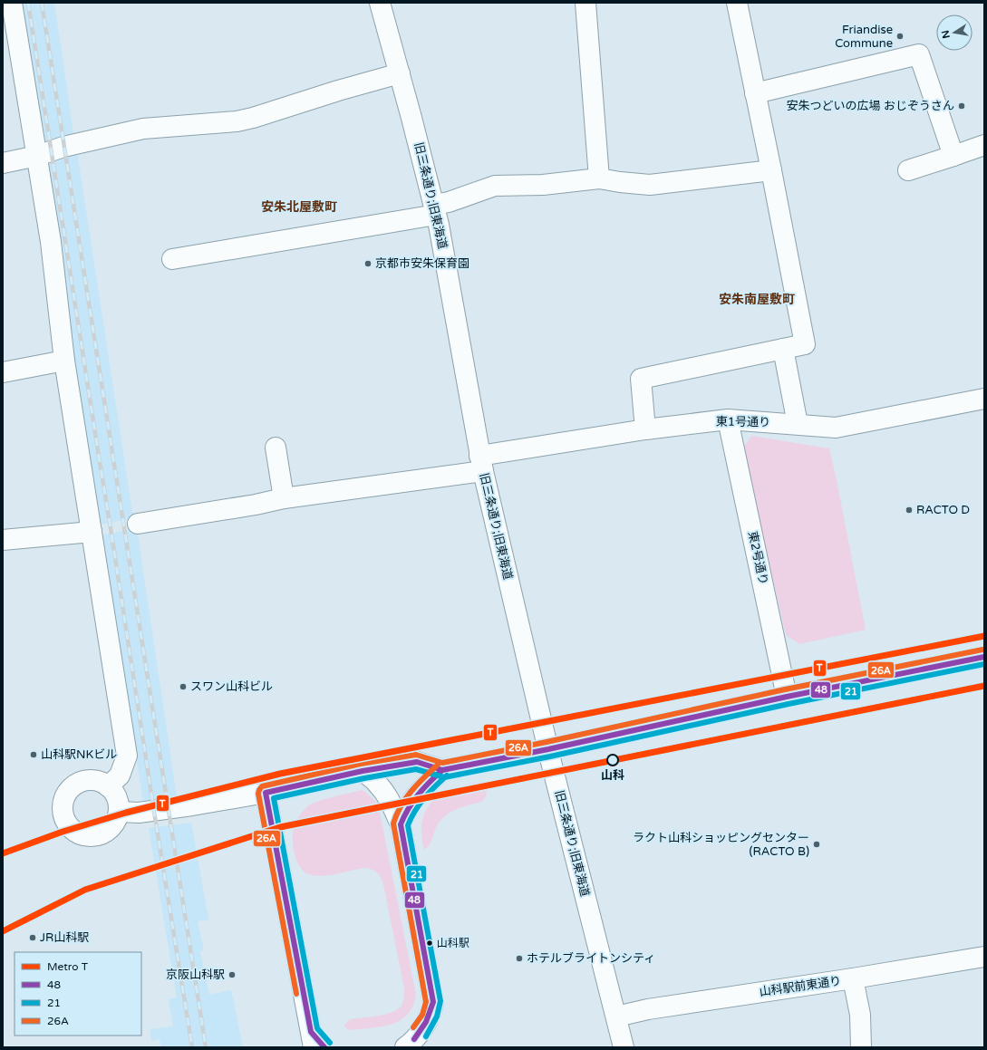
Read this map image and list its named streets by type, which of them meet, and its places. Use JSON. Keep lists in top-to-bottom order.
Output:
{
  "streets": {
    "street": [
      "旧三条通り;旧東海道",
      "東1号通り",
      "東2号通り",
      "山科駅前東通り"
    ]
  },
  "crossings": [
    ["旧三条通り;旧東海道", "東1号通り"],
    ["旧三条通り;旧東海道", "山科駅前東通り"],
    ["東1号通り", "東2号通り"]
  ],
  "districts": ["安朱北屋敷町", "安朱南屋敷町"],
  "places": [
    "Friandise Commune",
    "安朱つどいの広場 おじぞうさん",
    "京都市安朱保育園",
    "RACTO D",
    "スワン山科ビル",
    "山科駅NKビル",
    "山科",
    "ラクト山科ショッピングセンター (RACTO B)",
    "JR山科駅",
    "山科駅",
    "ホテルブライトンシティ",
    "京阪山科駅"
  ],
  "lines": [
    "metro line T",
    "transit line 26A",
    "transit line 48",
    "transit line 21"
  ],
  "legend": [
    "Metro T",
    "48",
    "21",
    "26A"
  ],
  "north": "left"
}
